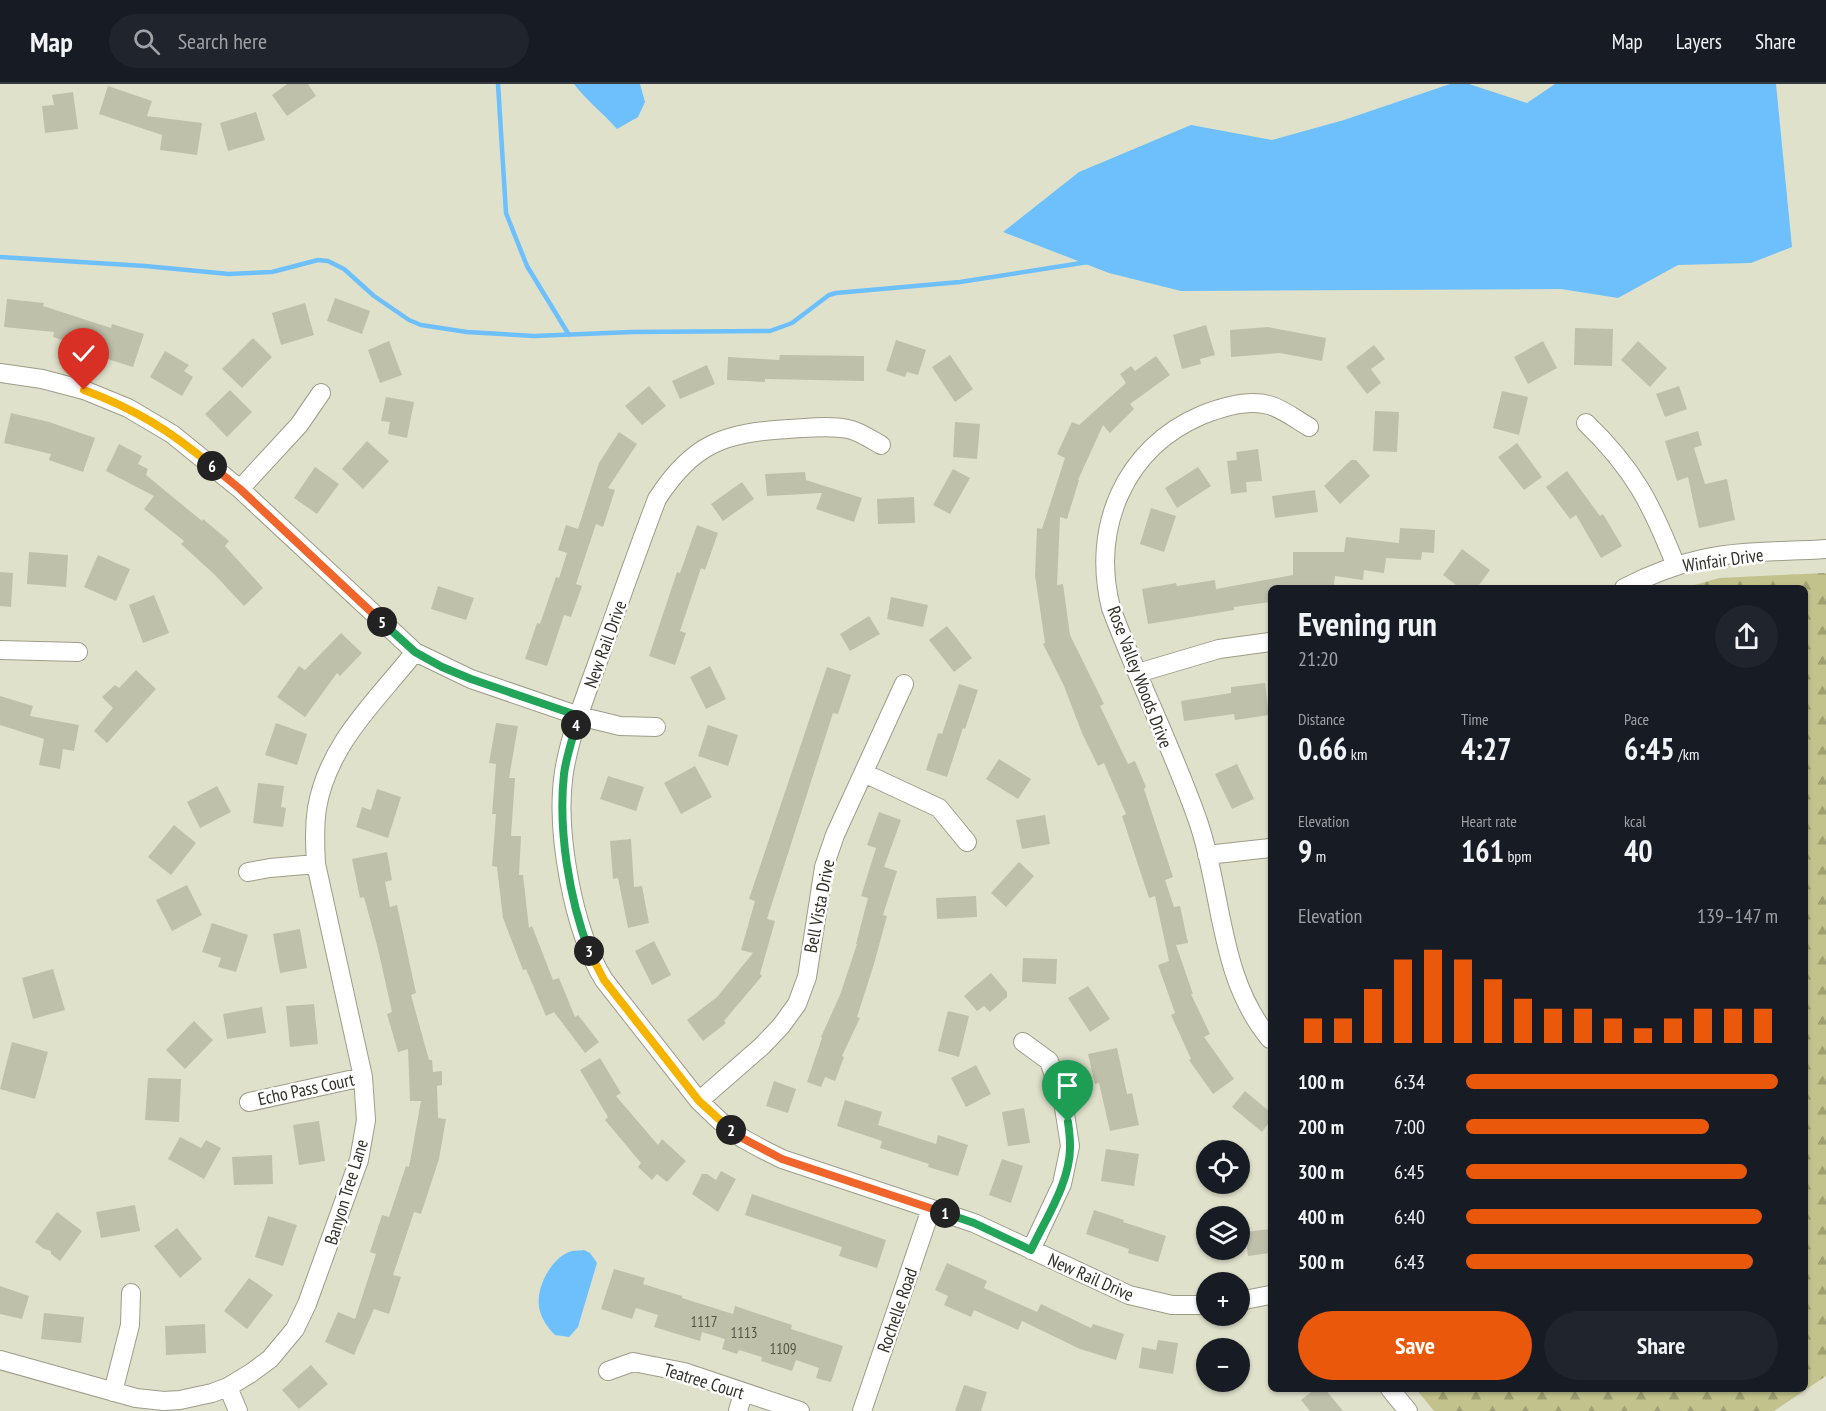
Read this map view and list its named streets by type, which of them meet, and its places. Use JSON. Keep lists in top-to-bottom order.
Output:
{
  "streets": {
    "street": [
      "Winfair Drive",
      "New Rail Drive",
      "Rose Valley Woods Drive",
      "Bell Vista Drive",
      "Echo Pass Court",
      "Banyon Tree Lane",
      "Rochelle Road",
      "Teatree Court"
    ]
  },
  "crossings": [
    ["New Rail Drive", "Bell Vista Drive"],
    ["New Rail Drive", "Rochelle Road"],
    ["Echo Pass Court", "Banyon Tree Lane"]
  ],
  "house_numbers": ["1117", "1113", "1109"],
  "page": {
    "header": "Map",
    "search": "Search here",
    "nav": ["Map", "Layers", "Share"],
    "pins": [
      "6",
      "5",
      "4",
      "3",
      "2",
      "1"
    ],
    "heading": ["Evening run", "21:20"],
    "stats": [
      ["Distance", "0.66 km"],
      ["Time", "4:27"],
      ["Pace", "6:45 /km"],
      ["Elevation", "9 m"],
      ["Heart rate", "161 bpm"],
      ["kcal", "40"]
    ],
    "chart": ["Elevation", "139–147 m"],
    "list": [
      {
        "name": "100 m",
        "note": "6:34"
      },
      {
        "name": "200 m",
        "note": "7:00"
      },
      {
        "name": "300 m",
        "note": "6:45"
      },
      {
        "name": "400 m",
        "note": "6:40"
      },
      {
        "name": "500 m",
        "note": "6:43"
      }
    ],
    "map_buttons": ["+", "−"],
    "buttons": ["Save", "Share"]
  }
}
